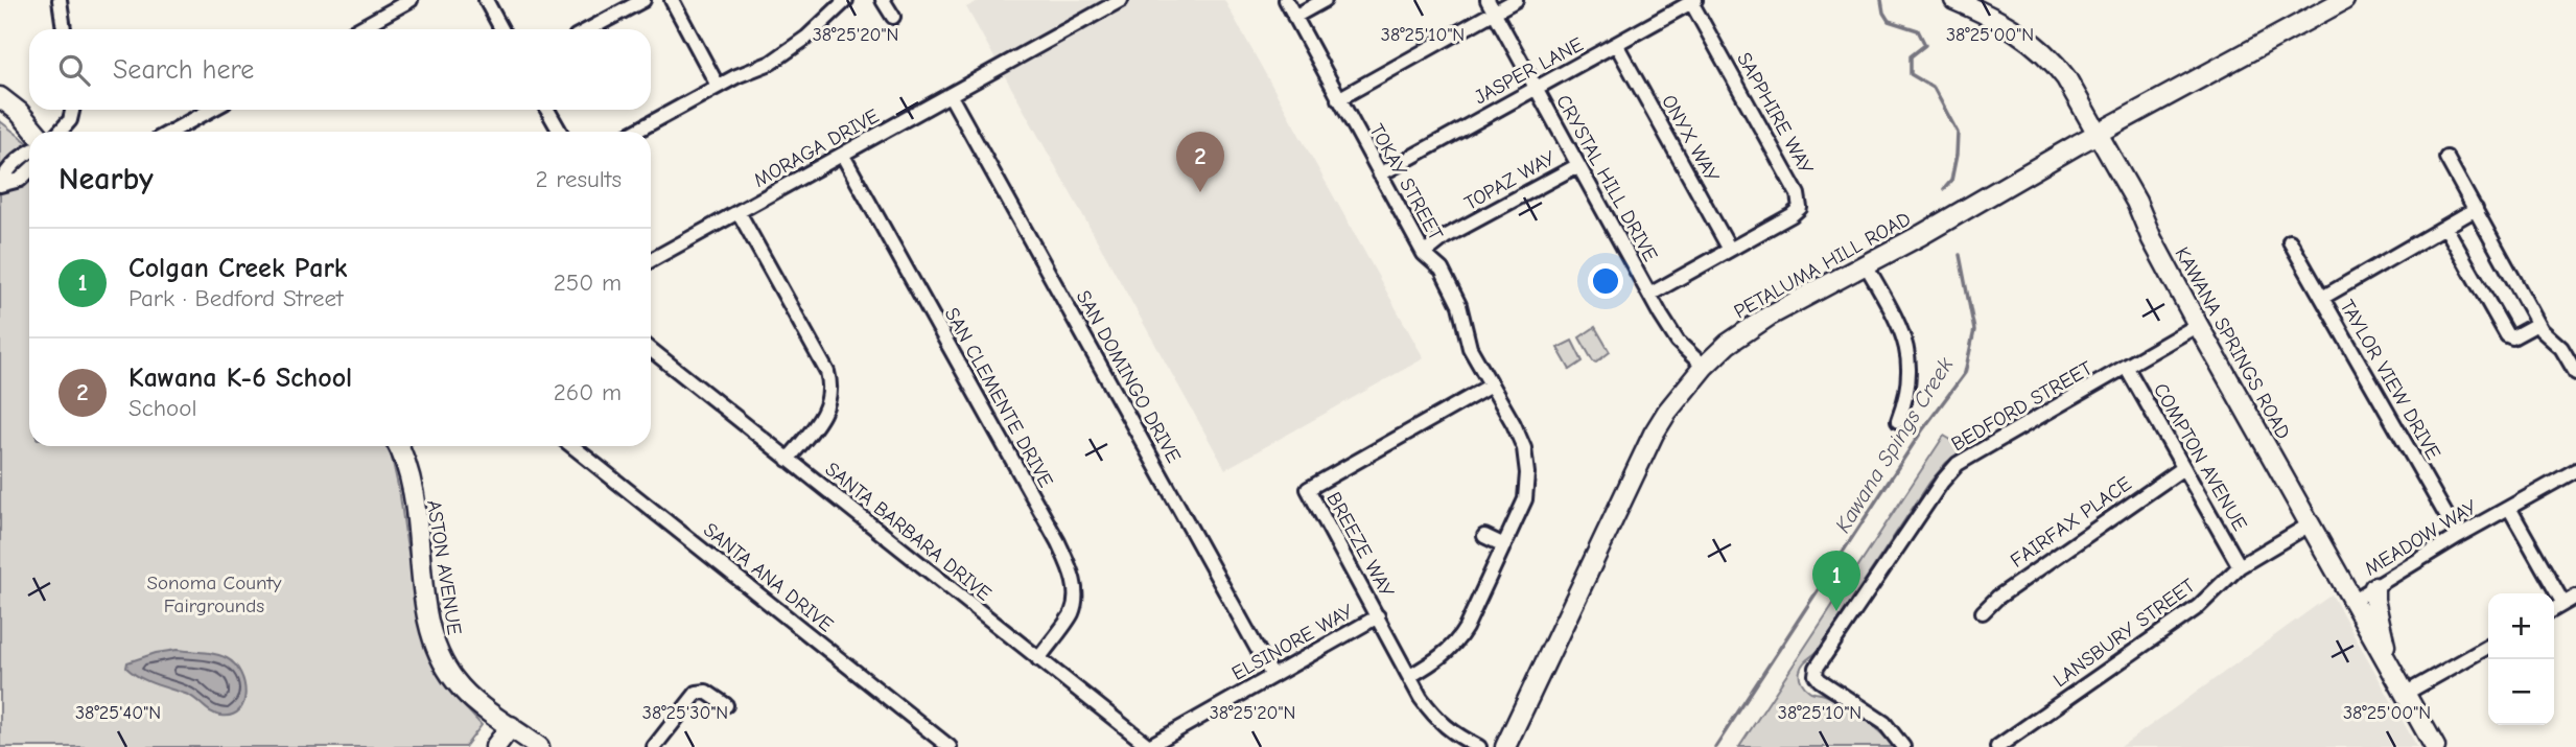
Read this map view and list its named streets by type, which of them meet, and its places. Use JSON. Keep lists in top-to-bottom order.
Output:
{
  "streets": {
    "street": [
      "JASPER LANE",
      "SAPPHIRE WAY",
      "ONYX WAY",
      "MORAGA DRIVE",
      "CRYSTAL HILL DRIVE",
      "TOPAZ WAY",
      "TOKAY STREET",
      "PETALUMA HILL ROAD",
      "KAWANA SPRINGS ROAD",
      "SAN DOMINGO DRIVE",
      "TAYLOR VIEW DRIVE",
      "SAN CLEMENTE DRIVE",
      "BEDFORD STREET",
      "COMPTON AVENUE",
      "FAIRFAX PLACE",
      "SANTA BARBARA DRIVE",
      "MEADOW WAY",
      "BREEZE WAY",
      "ASTON AVENUE",
      "SANTA ANA DRIVE",
      "LANSBURY STREET",
      "ELSINORE WAY"
    ]
  },
  "crossings": [
    ["JASPER LANE", "SAPPHIRE WAY"],
    ["JASPER LANE", "ONYX WAY"],
    ["JASPER LANE", "CRYSTAL HILL DRIVE"],
    ["JASPER LANE", "TOKAY STREET"],
    ["SAPPHIRE WAY", "ONYX WAY"],
    ["SAPPHIRE WAY", "CRYSTAL HILL DRIVE"],
    ["MORAGA DRIVE", "SAN DOMINGO DRIVE"],
    ["MORAGA DRIVE", "SAN CLEMENTE DRIVE"],
    ["CRYSTAL HILL DRIVE", "TOPAZ WAY"],
    ["CRYSTAL HILL DRIVE", "PETALUMA HILL ROAD"],
    ["TOPAZ WAY", "TOKAY STREET"],
    ["TOKAY STREET", "BREEZE WAY"],
    ["PETALUMA HILL ROAD", "KAWANA SPRINGS ROAD"],
    ["KAWANA SPRINGS ROAD", "BEDFORD STREET"],
    ["KAWANA SPRINGS ROAD", "MEADOW WAY"],
    ["KAWANA SPRINGS ROAD", "LANSBURY STREET"],
    ["SAN DOMINGO DRIVE", "ELSINORE WAY"],
    ["TAYLOR VIEW DRIVE", "MEADOW WAY"],
    ["SAN CLEMENTE DRIVE", "SANTA BARBARA DRIVE"],
    ["BEDFORD STREET", "COMPTON AVENUE"],
    ["COMPTON AVENUE", "FAIRFAX PLACE"],
    ["COMPTON AVENUE", "LANSBURY STREET"],
    ["SANTA BARBARA DRIVE", "ELSINORE WAY"],
    ["BREEZE WAY", "ELSINORE WAY"]
  ],
  "water": ["Kawana Spings Creek"],
  "parks": ["Sonoma County Fairgrounds"],
  "page": {
    "search": "Search here",
    "pins": ["2", "1"],
    "heading": ["Nearby", "2 results"],
    "list": [
      {
        "mark": "1",
        "name": "Colgan Creek Park",
        "note": "Park · Bedford Street",
        "value": "250 m"
      },
      {
        "mark": "2",
        "name": "Kawana K-6 School",
        "note": "School",
        "value": "260 m"
      }
    ],
    "map_buttons": ["+", "−"]
  },
  "coordinates": [
    "38°25'20\"N",
    "38°25'10\"N",
    "38°25'00\"N",
    "38°25'40\"N",
    "38°25'30\"N"
  ]
}
